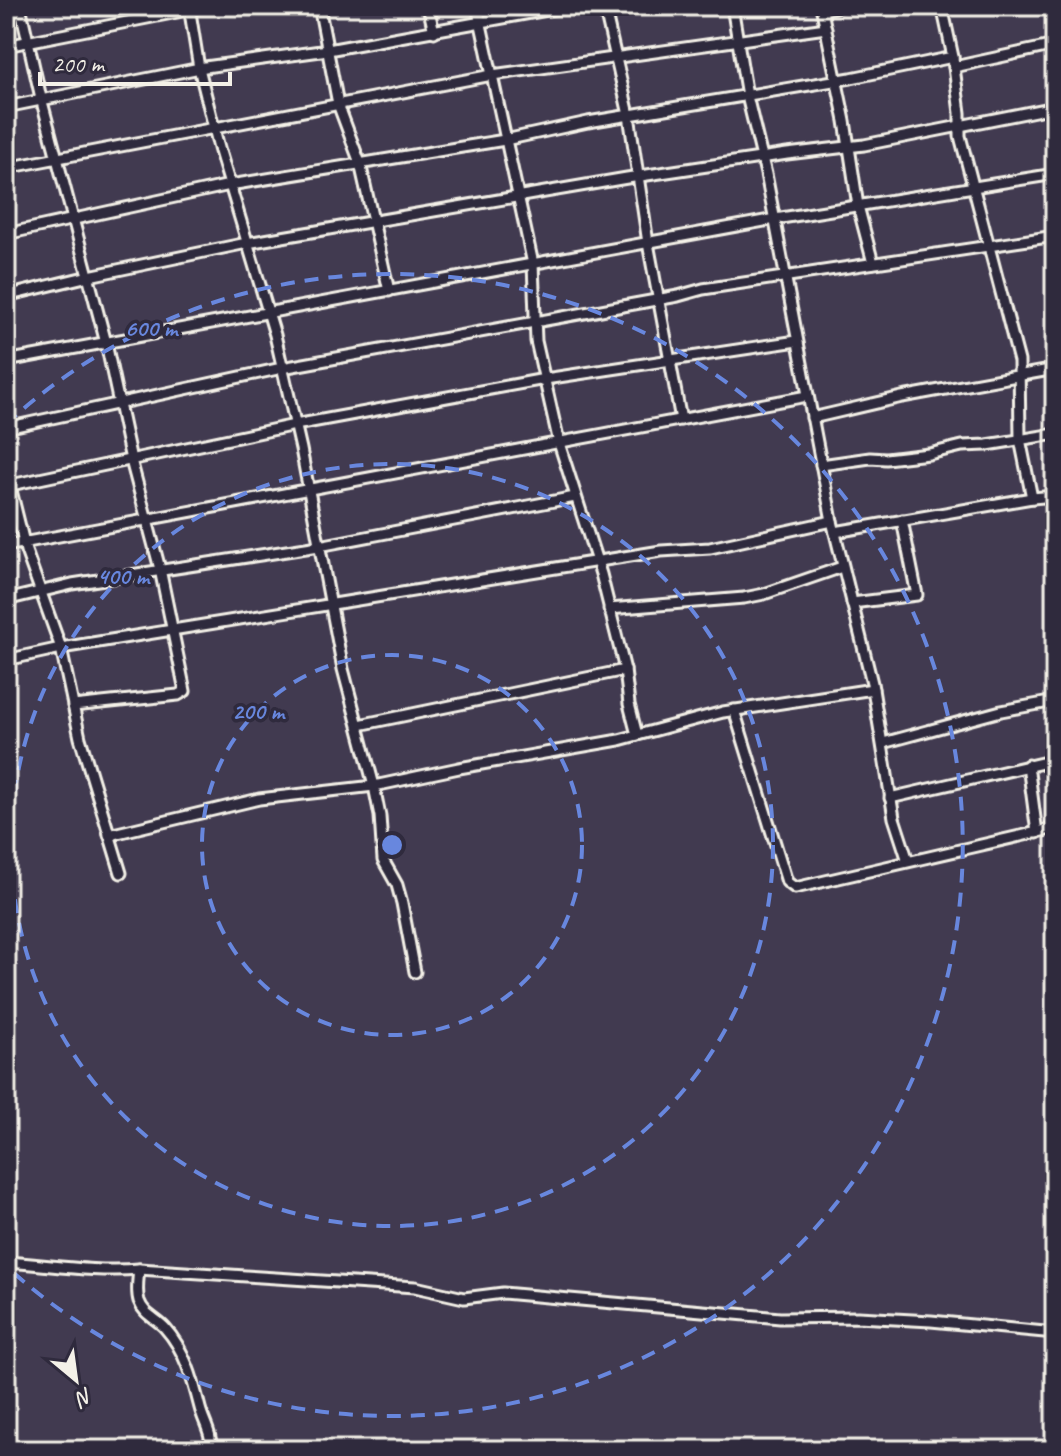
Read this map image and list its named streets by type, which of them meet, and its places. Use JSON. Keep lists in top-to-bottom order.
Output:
{
  "scale_bar": "200 m",
  "north": "bottom right",
  "rings": ["600 m", "400 m", "200 m"]
}
